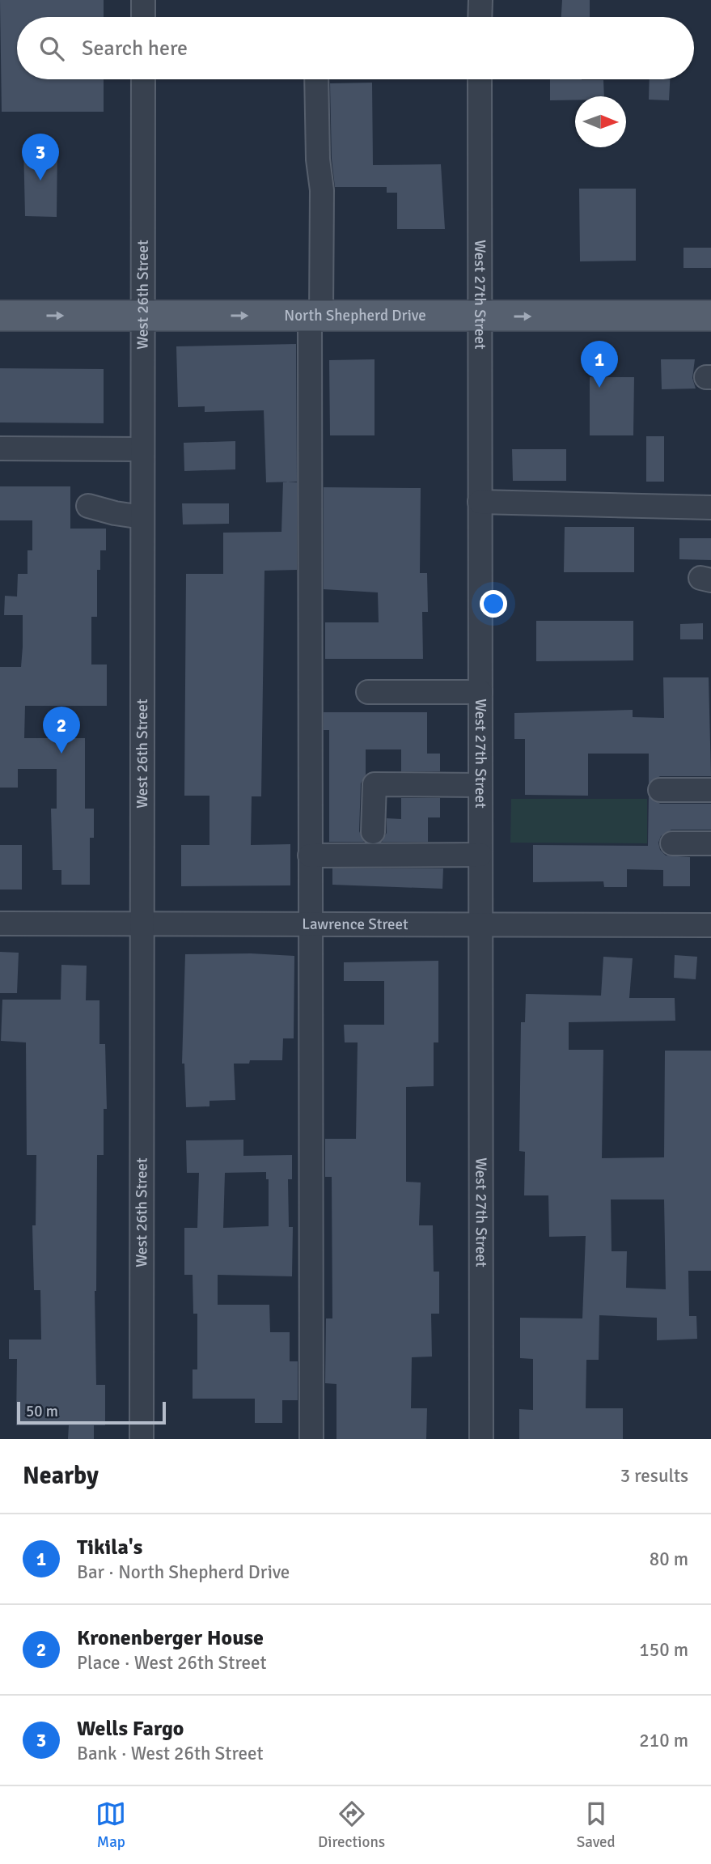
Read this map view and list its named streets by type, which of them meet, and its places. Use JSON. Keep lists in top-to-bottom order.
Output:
{
  "streets": {
    "main road": ["North Shepherd Drive"],
    "street": ["West 26th Street", "West 27th Street", "Lawrence Street"]
  },
  "crossings": [
    ["West 26th Street", "North Shepherd Drive"],
    ["West 26th Street", "Lawrence Street"],
    ["West 27th Street", "North Shepherd Drive"],
    ["West 27th Street", "Lawrence Street"]
  ],
  "one_way": ["North Shepherd Drive"],
  "scale_bar": "50 m",
  "north": "right",
  "page": {
    "search": "Search here",
    "pins": ["3", "1", "2"],
    "scale": "50 m",
    "heading": ["Nearby", "3 results"],
    "list": [
      {
        "mark": "1",
        "name": "Tikila's",
        "note": "Bar · North Shepherd Drive",
        "value": "80 m"
      },
      {
        "mark": "2",
        "name": "Kronenberger House",
        "note": "Place · West 26th Street",
        "value": "150 m"
      },
      {
        "mark": "3",
        "name": "Wells Fargo",
        "note": "Bank · West 26th Street",
        "value": "210 m"
      }
    ],
    "nav": ["Map", "Directions", "Saved"]
  }
}
